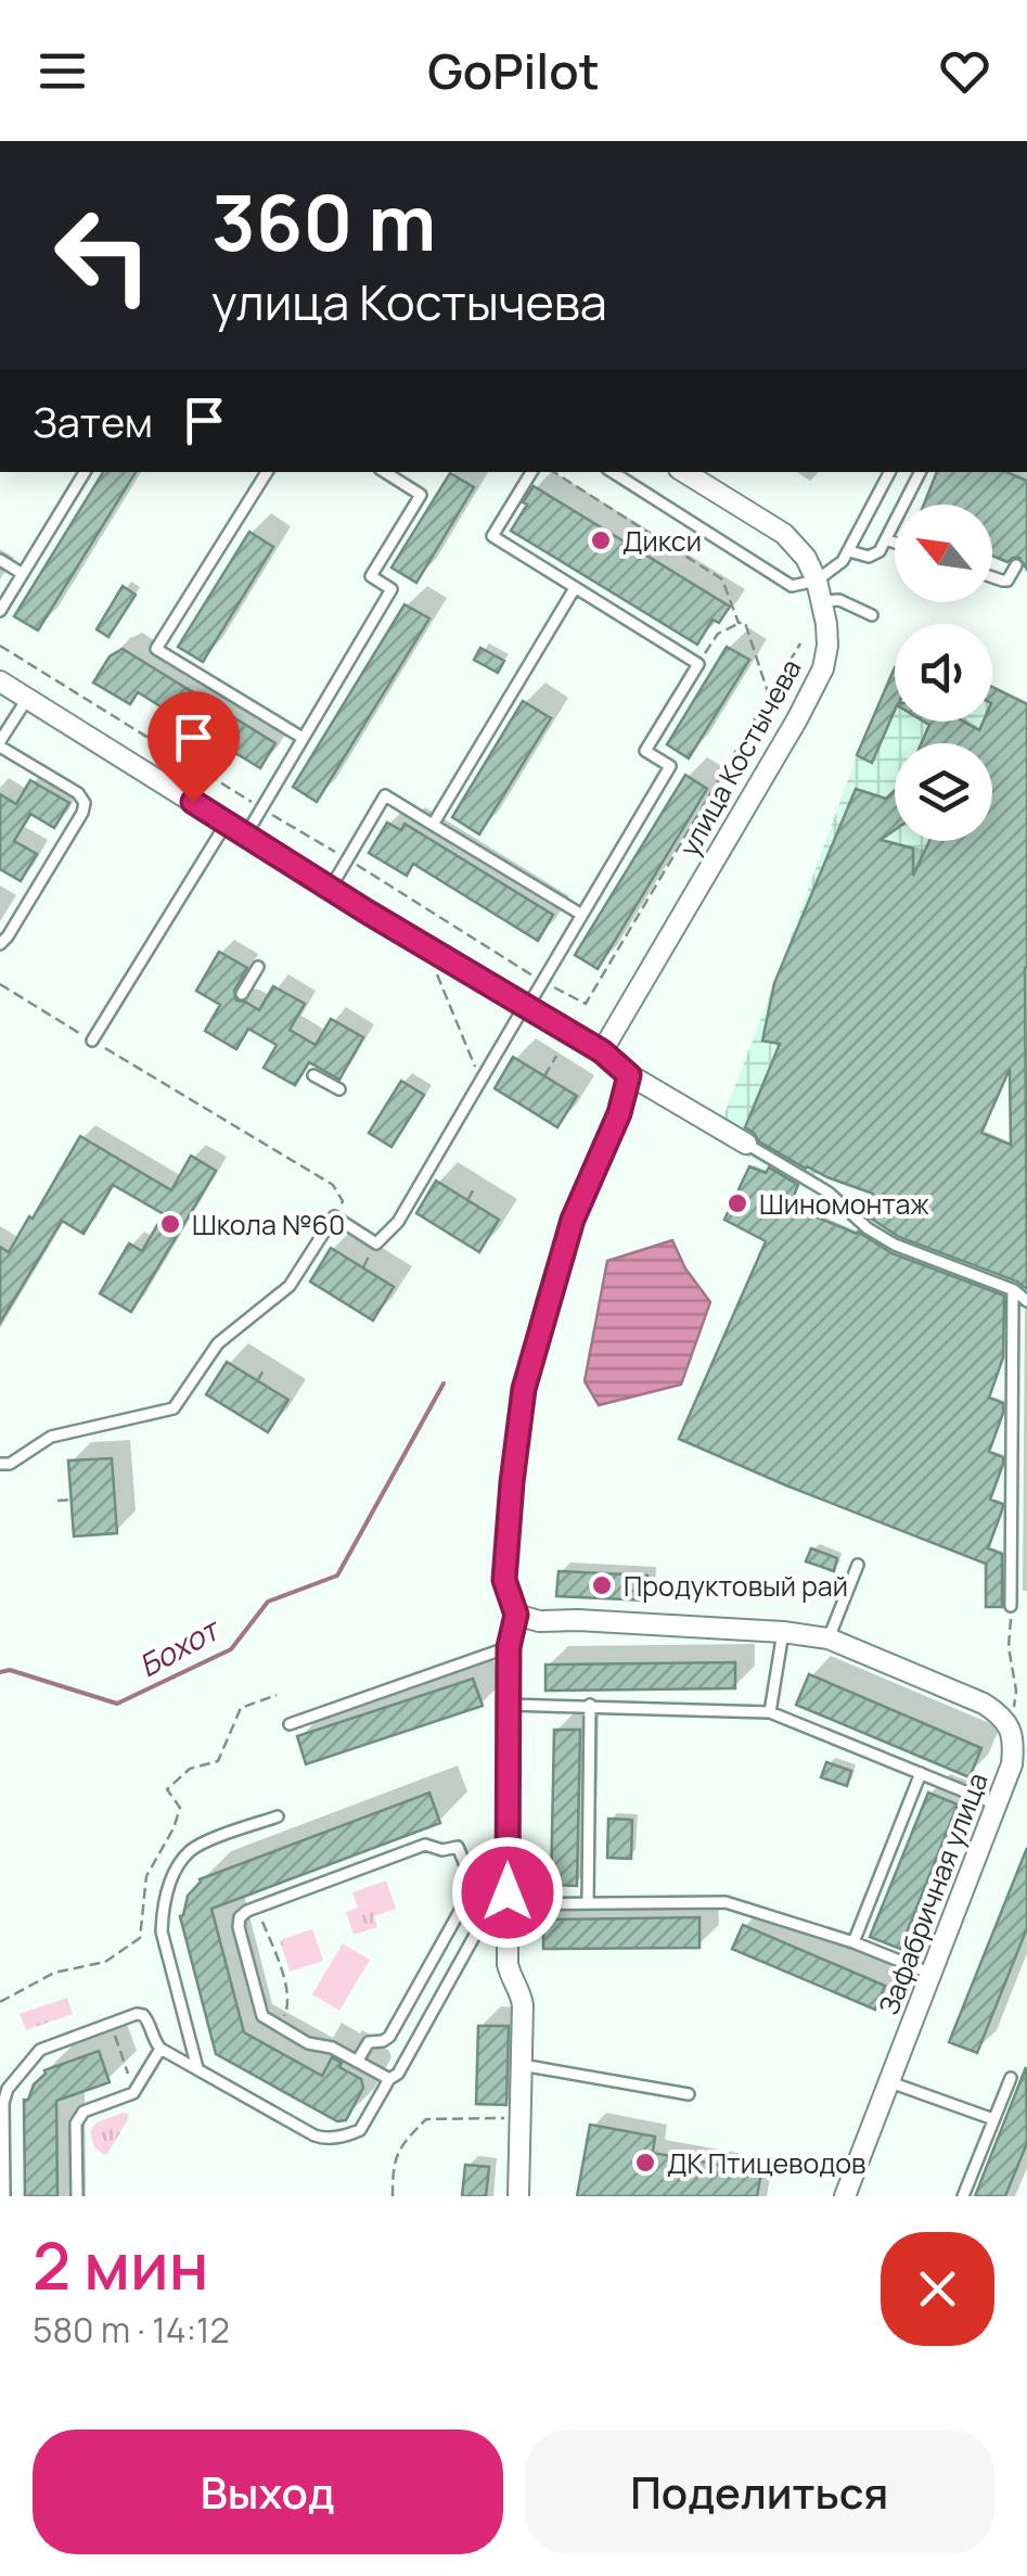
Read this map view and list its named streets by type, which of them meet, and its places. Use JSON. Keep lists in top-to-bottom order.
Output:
{
  "streets": {
    "street": ["улица Костычева", "Зафабричная улица"]
  },
  "water": ["Бохот"],
  "places": [
    "Дикси",
    "Шиномонтаж",
    "Школа №60",
    "Продуктовый рай",
    "ДК Птицеводов"
  ],
  "north": "top left",
  "page": {
    "header": "GoPilot",
    "turn": ["360 m", "улица Костычева"],
    "then": "Затем",
    "heading": ["2 мин", "580 m · 14:12"],
    "buttons": ["Выход", "Поделиться"]
  }
}
